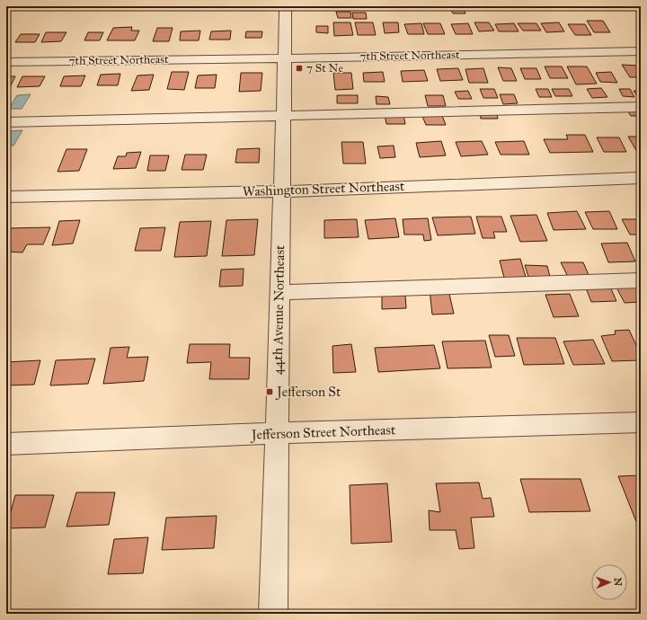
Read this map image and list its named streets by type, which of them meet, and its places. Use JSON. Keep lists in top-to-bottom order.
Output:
{
  "streets": {
    "street": [
      "7th Street Northeast",
      "Washington Street Northeast",
      "44th Avenue Northeast",
      "Jefferson Street Northeast"
    ]
  },
  "crossings": [
    ["7th Street Northeast", "44th Avenue Northeast"],
    ["Washington Street Northeast", "44th Avenue Northeast"],
    ["44th Avenue Northeast", "Jefferson Street Northeast"]
  ],
  "places": {
    "transit": ["7 St Ne", "Jefferson St"]
  },
  "north": "right"
}
